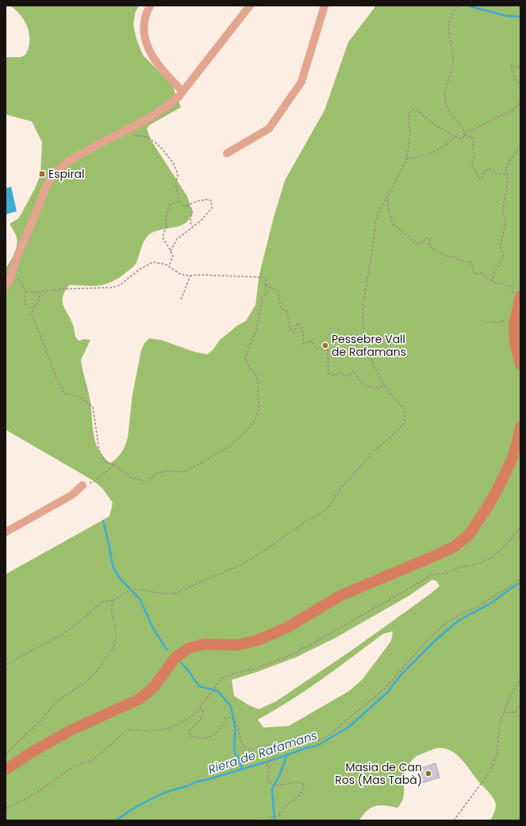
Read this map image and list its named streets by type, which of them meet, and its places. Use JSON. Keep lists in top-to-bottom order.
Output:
{
  "water": ["Riera de Rafamans"],
  "places": {
    "transit": ["Espiral"],
    "other": ["Pessebre Vall de Rafamans", "Masia de Can Ros (Mas Tabà)"]
  }
}
